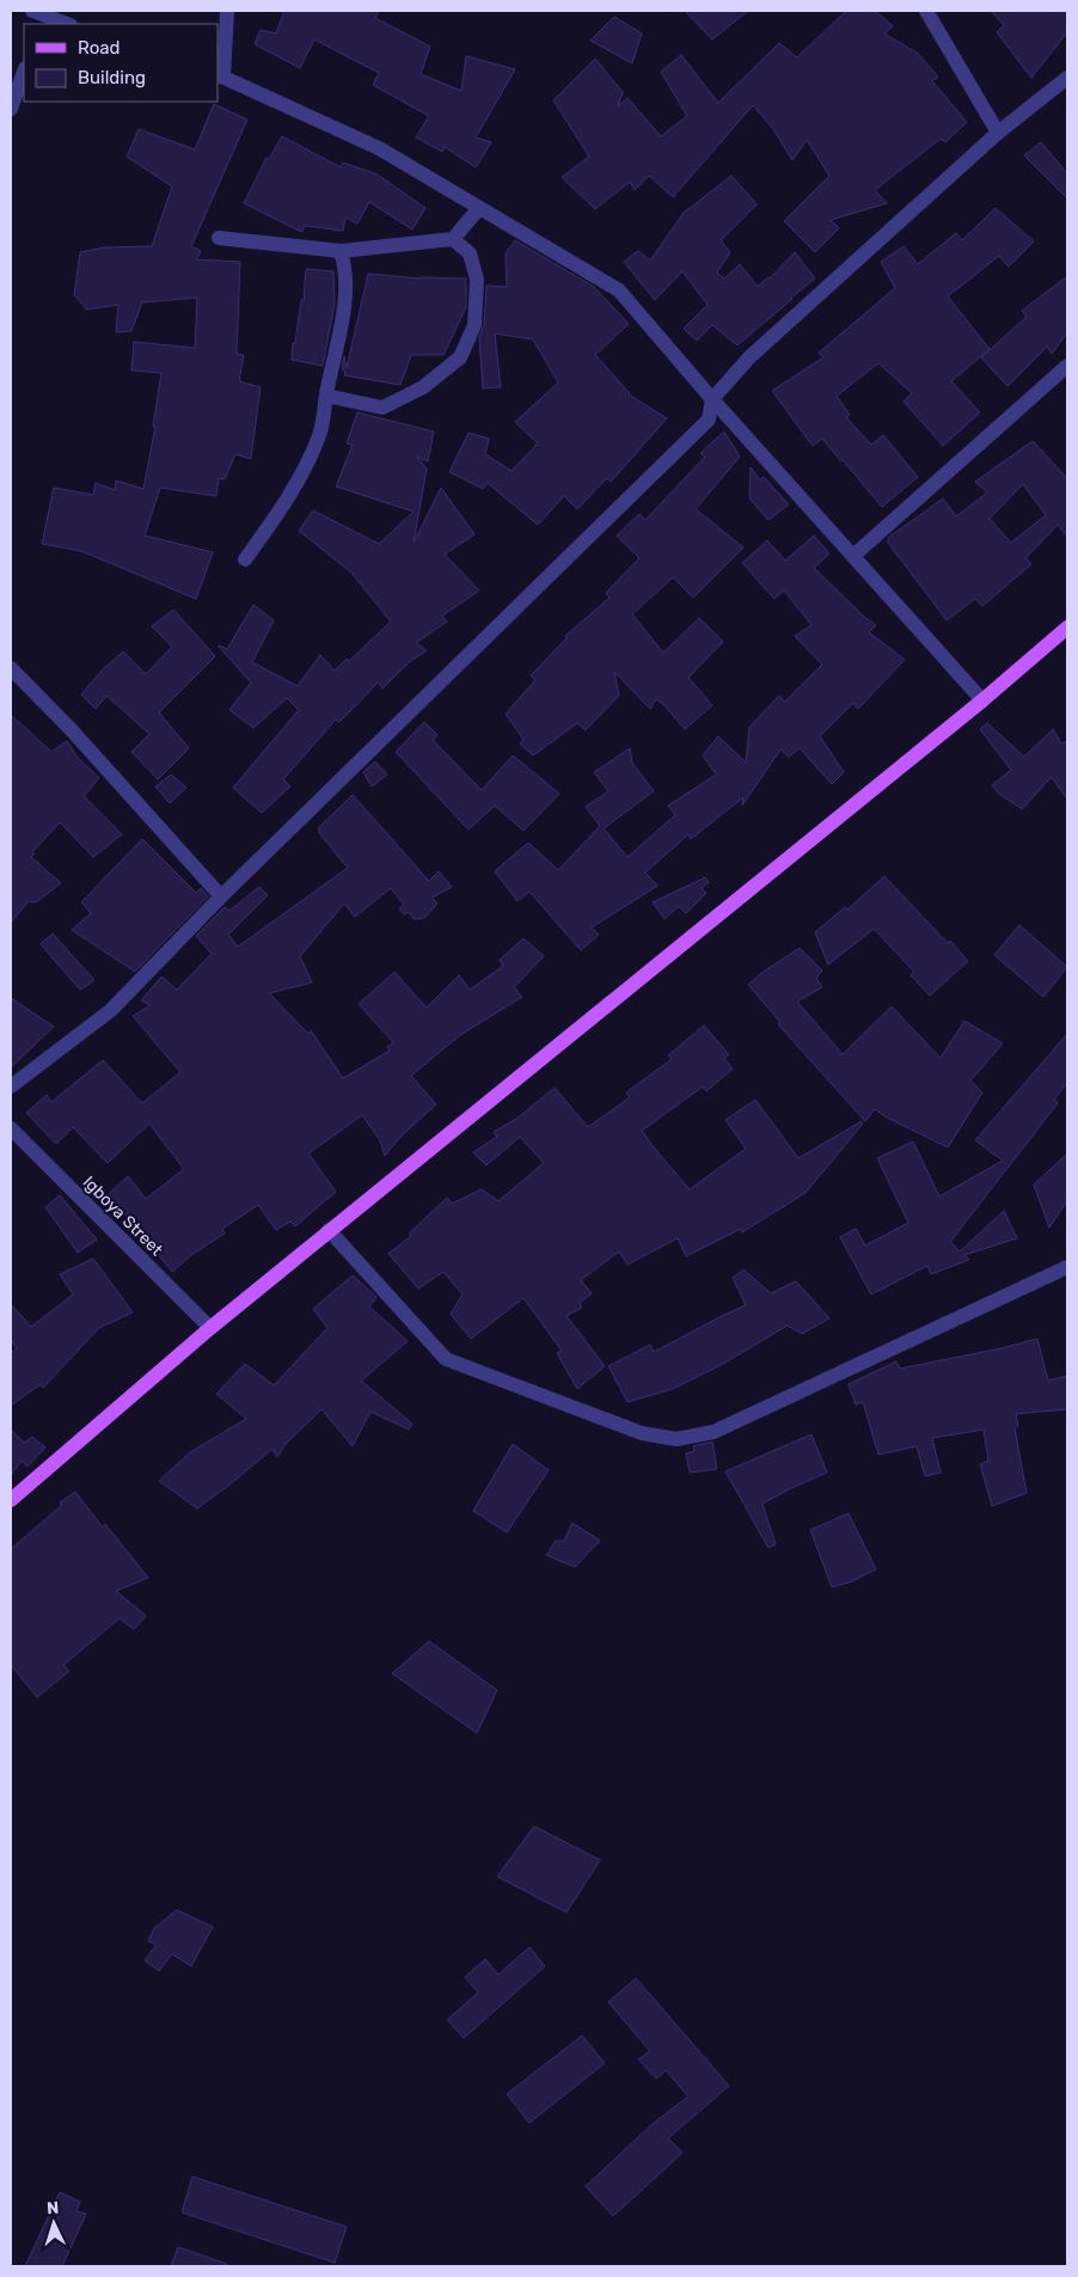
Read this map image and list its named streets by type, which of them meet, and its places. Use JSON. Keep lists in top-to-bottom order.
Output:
{
  "streets": {
    "street": ["Igboya Street"]
  },
  "legend": ["Road", "Building"],
  "north": "top"
}
